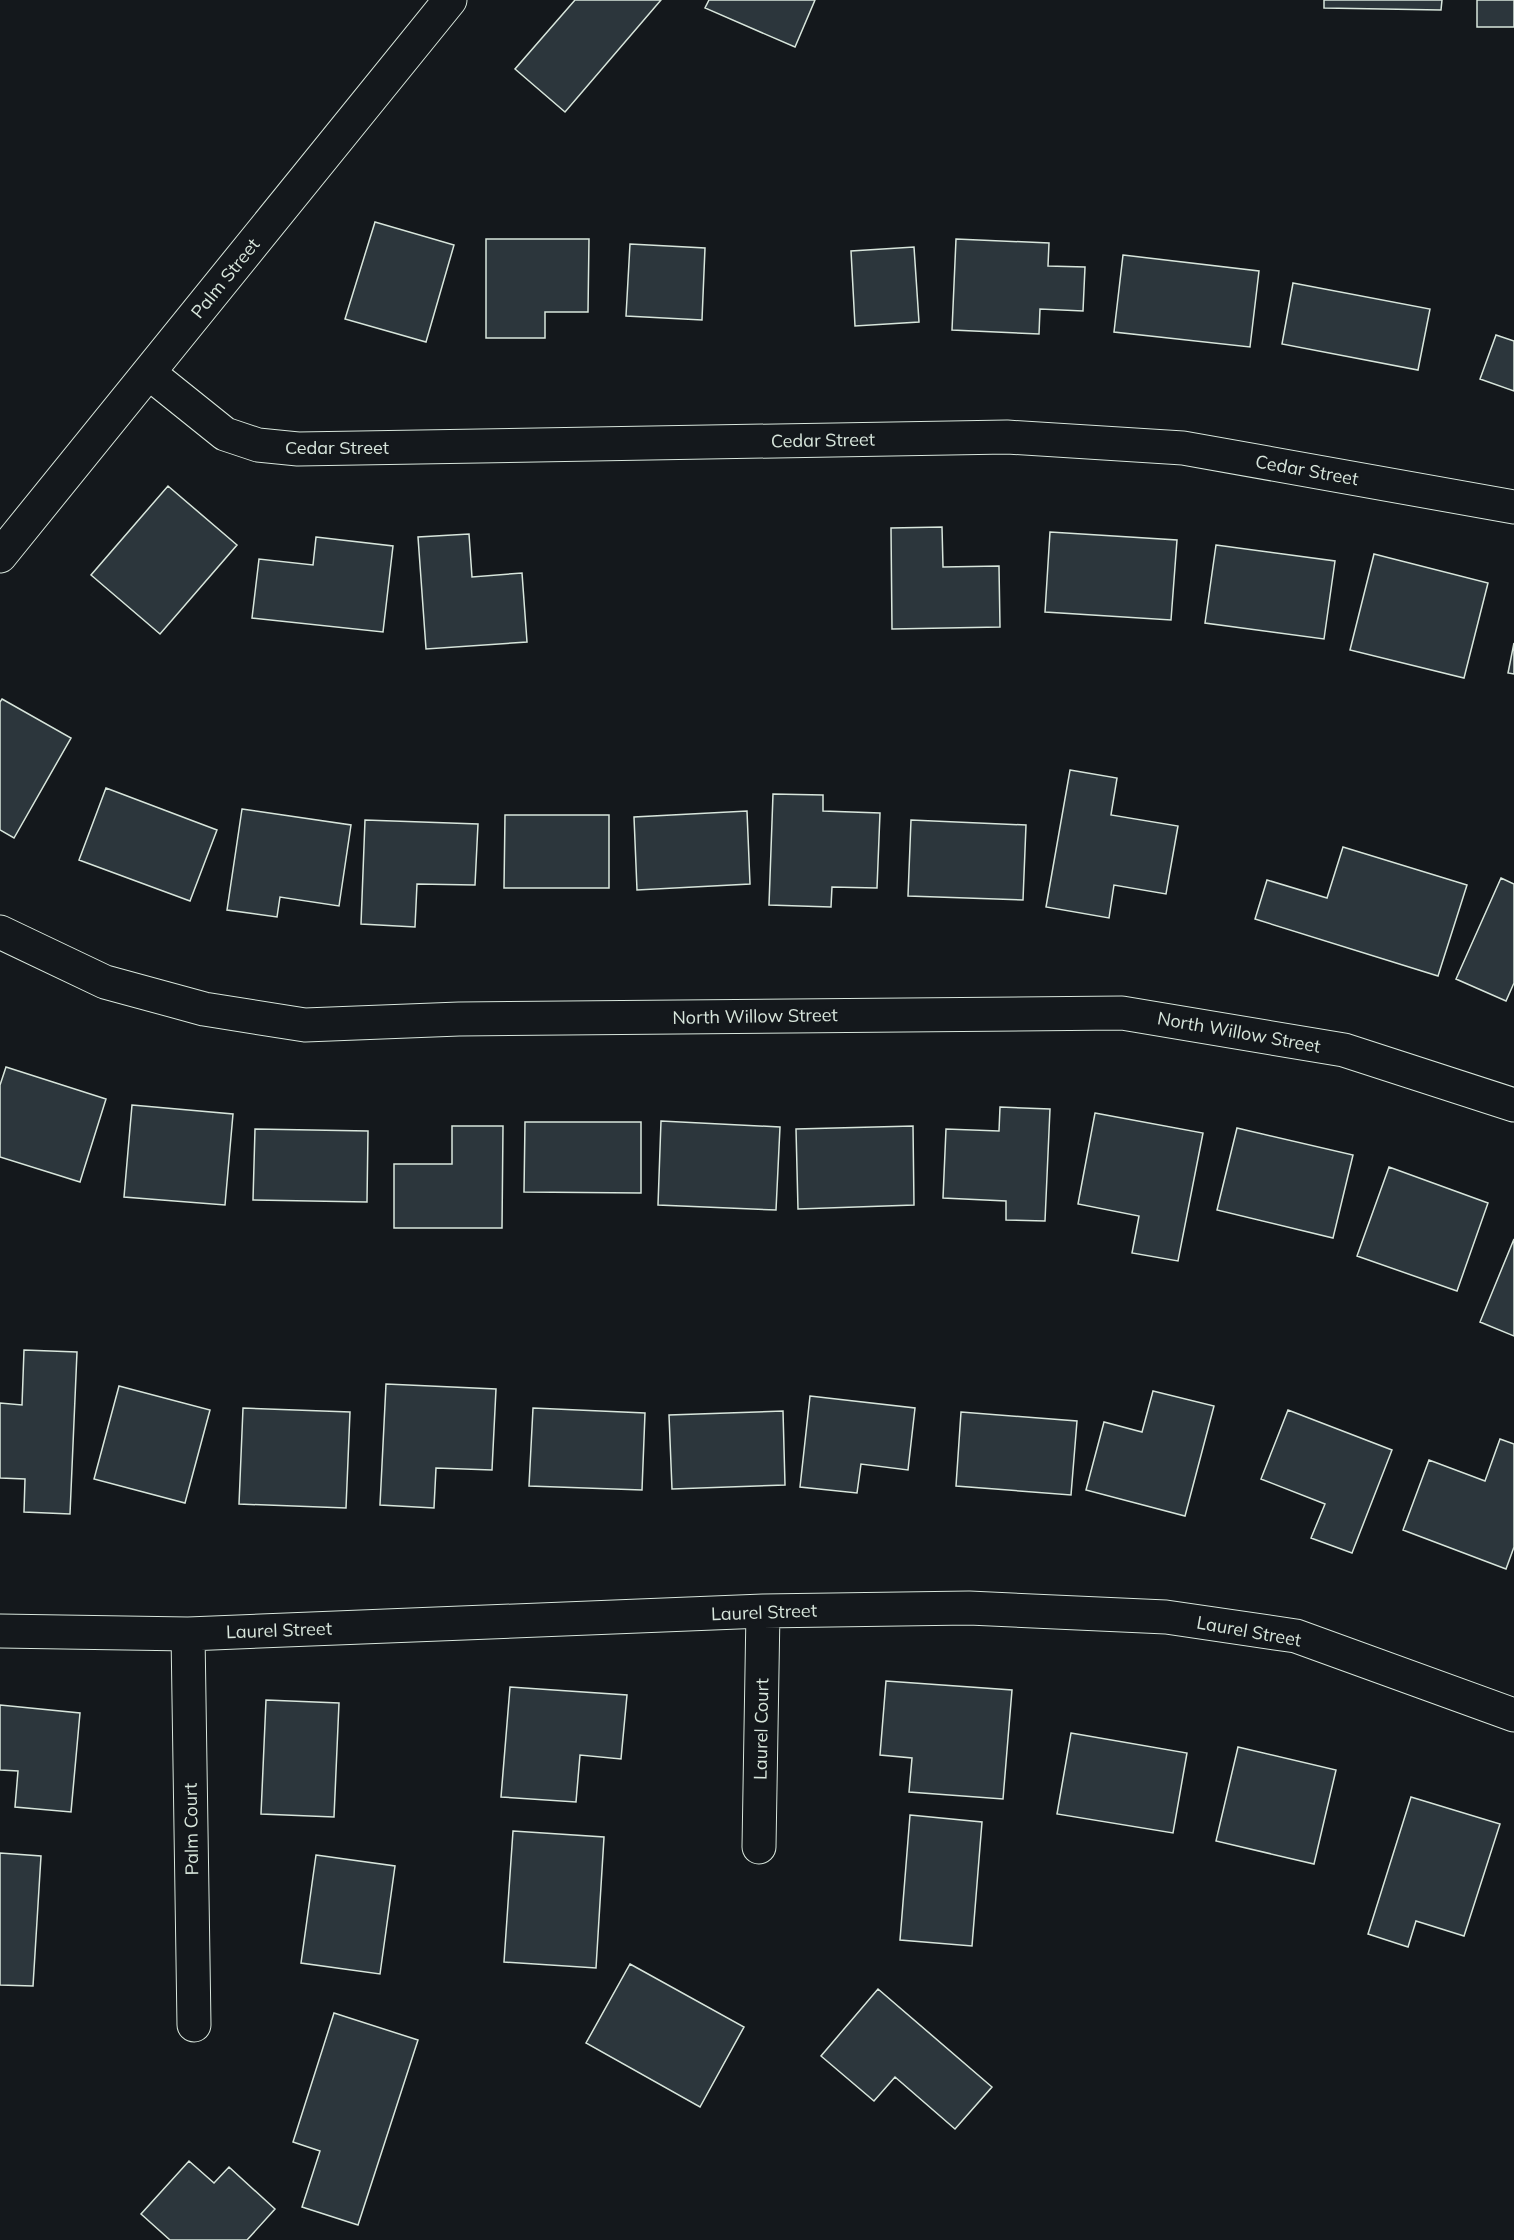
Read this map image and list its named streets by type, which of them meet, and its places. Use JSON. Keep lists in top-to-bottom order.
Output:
{
  "streets": {
    "street": [
      "Palm Street",
      "Cedar Street",
      "North Willow Street",
      "Laurel Street",
      "Laurel Court",
      "Palm Court"
    ]
  },
  "crossings": [
    ["Palm Street", "Cedar Street"],
    ["Laurel Street", "Laurel Court"],
    ["Laurel Street", "Palm Court"]
  ]
}
